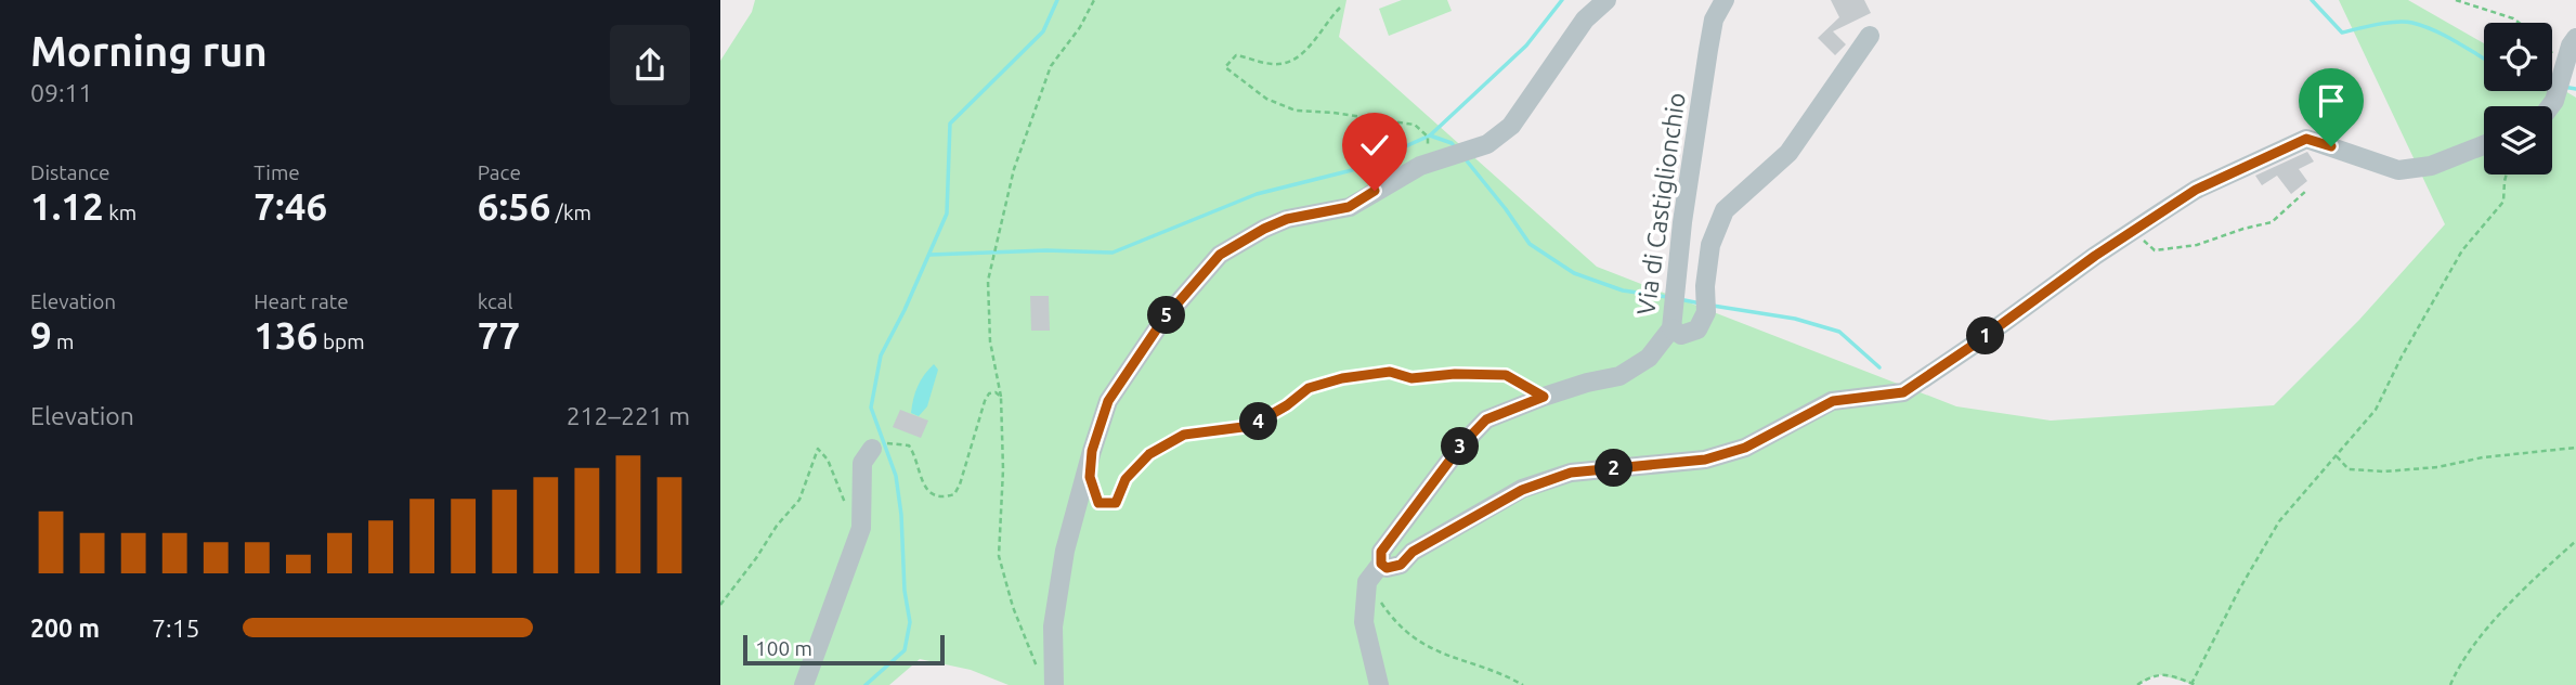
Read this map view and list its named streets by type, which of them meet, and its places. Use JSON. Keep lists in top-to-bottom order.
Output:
{
  "streets": {
    "street": ["Via di Castiglionchio"]
  },
  "scale_bar": "100 m",
  "page": {
    "heading": ["Morning run", "09:11"],
    "stats": [
      ["Distance", "1.12 km"],
      ["Time", "7:46"],
      ["Pace", "6:56 /km"],
      ["Elevation", "9 m"],
      ["Heart rate", "136 bpm"],
      ["kcal", "77"]
    ],
    "pins": [
      "5",
      "1",
      "4",
      "3",
      "2"
    ],
    "chart": ["Elevation", "212–221 m"],
    "list": [
      {
        "name": "200 m",
        "note": "7:15"
      }
    ],
    "scale": "100 m"
  }
}
